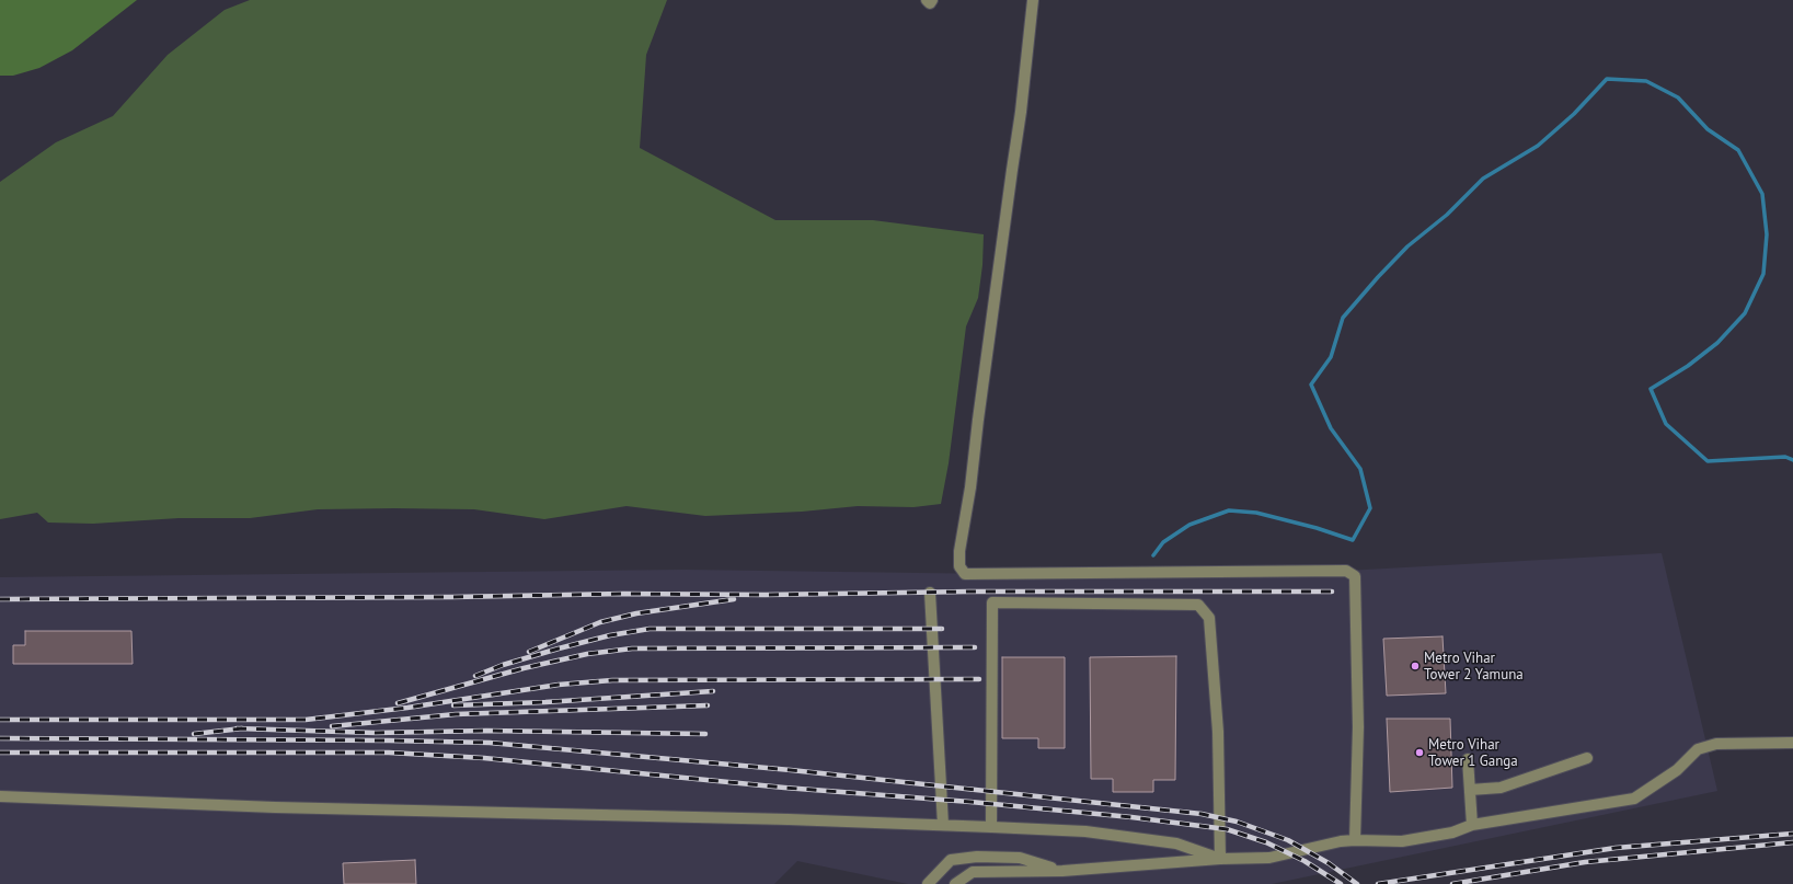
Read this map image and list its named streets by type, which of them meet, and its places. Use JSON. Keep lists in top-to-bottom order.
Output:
{
  "places": ["Metro Vihar Tower 2 Yamuna", "Metro Vihar Tower 1 Ganga"]
}
